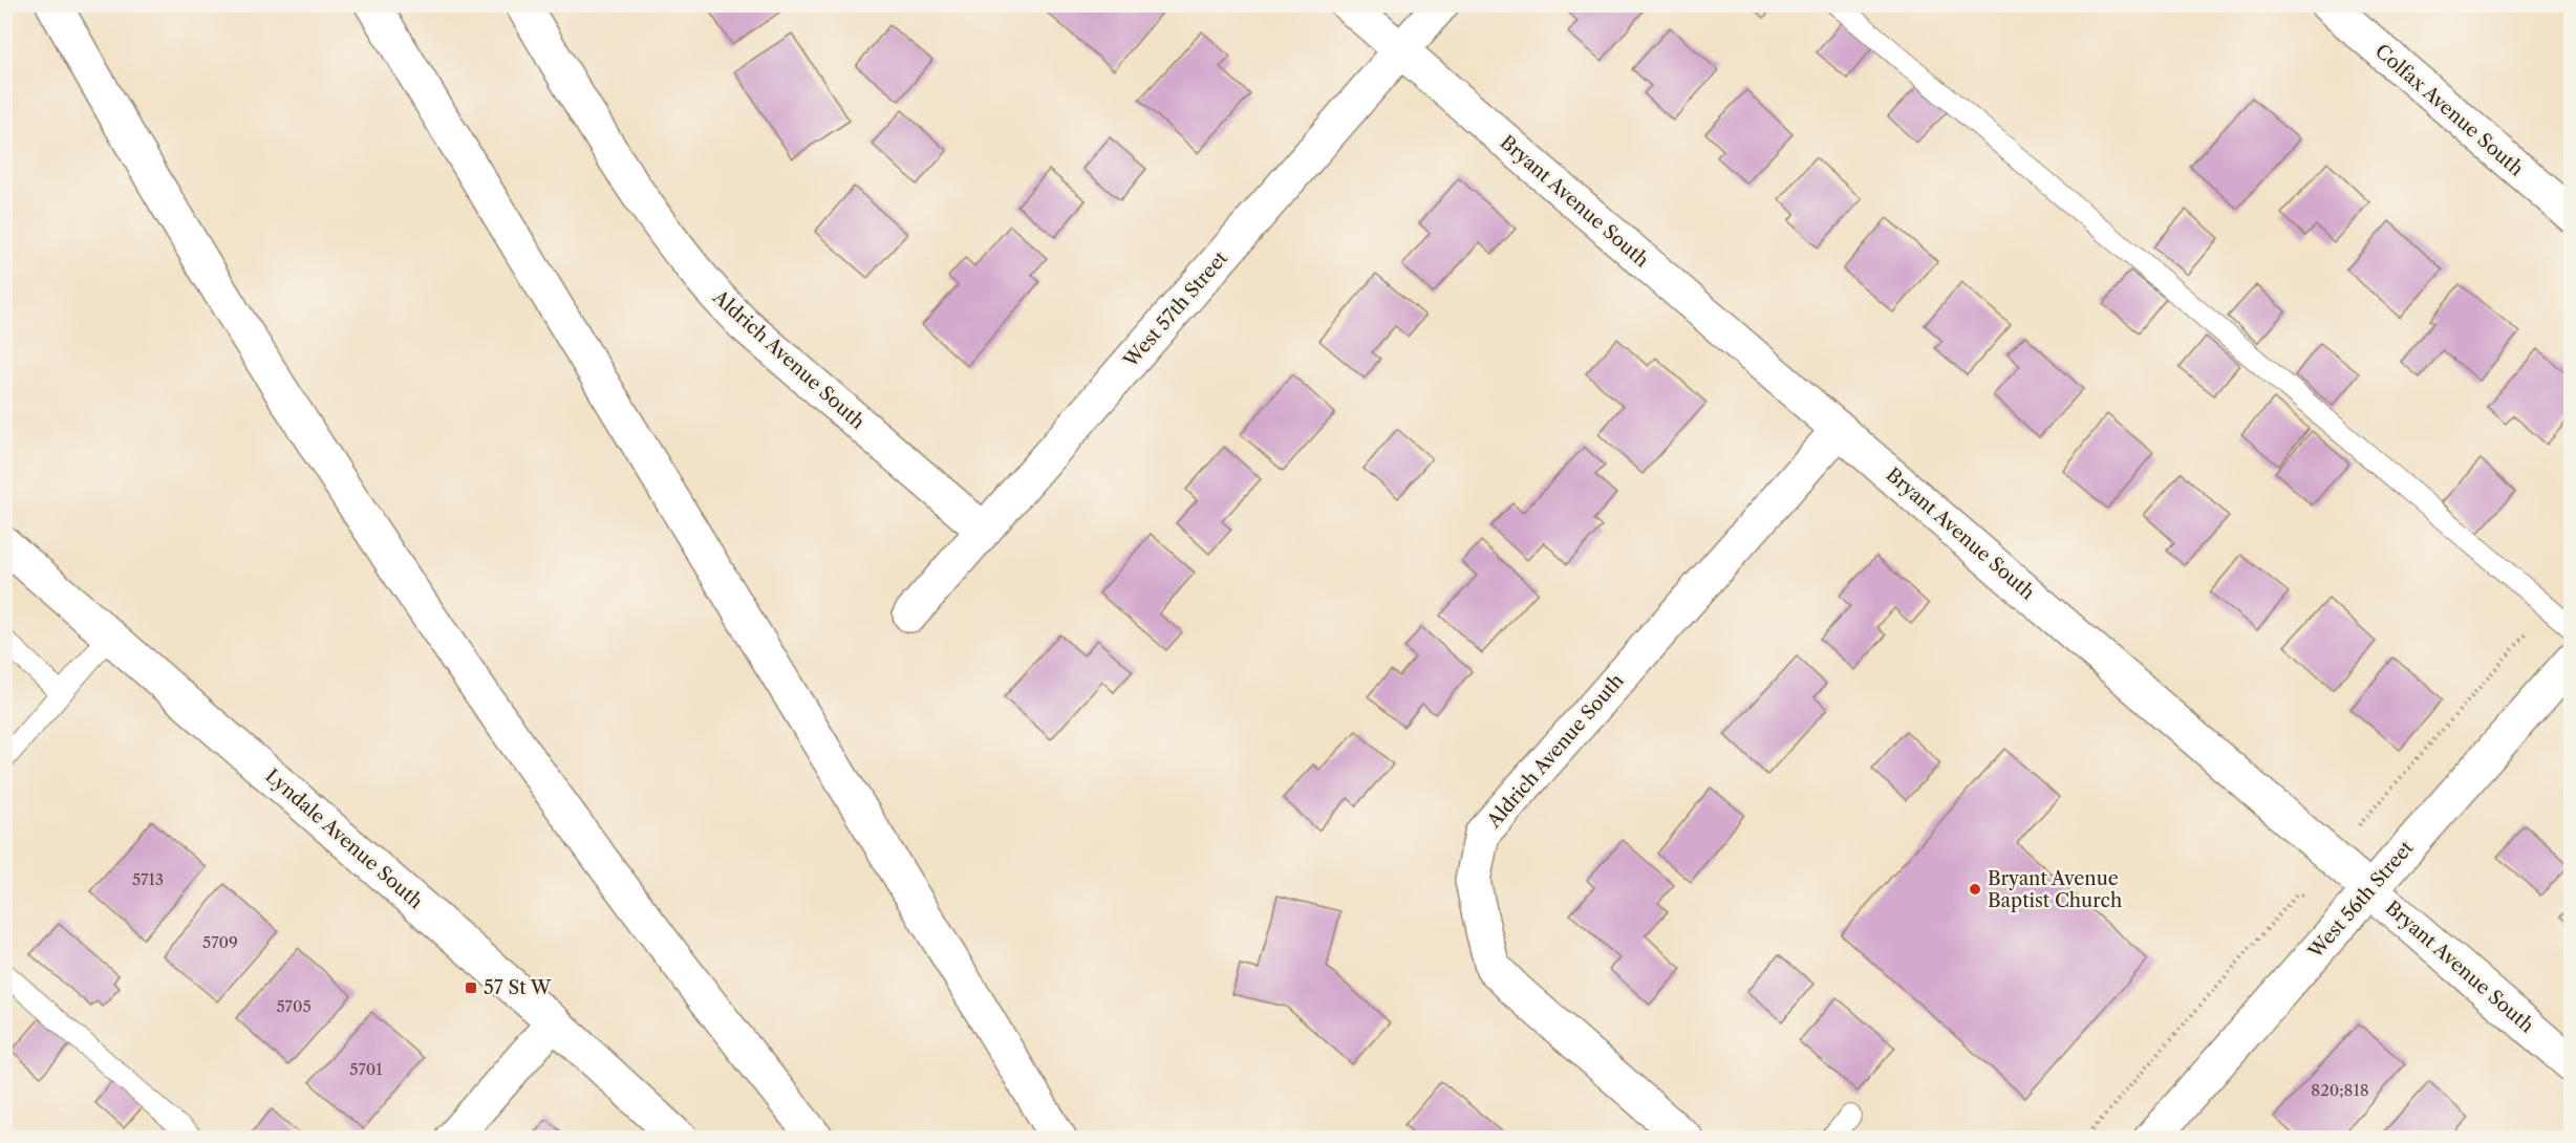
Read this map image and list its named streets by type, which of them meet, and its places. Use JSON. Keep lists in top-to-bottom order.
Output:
{
  "streets": {
    "street": [
      "Colfax Avenue South",
      "Bryant Avenue South",
      "West 57th Street",
      "Aldrich Avenue South",
      "Lyndale Avenue South",
      "West 56th Street"
    ]
  },
  "crossings": [
    ["Bryant Avenue South", "West 57th Street"],
    ["Bryant Avenue South", "Aldrich Avenue South"],
    ["Bryant Avenue South", "West 56th Street"],
    ["West 57th Street", "Aldrich Avenue South"]
  ],
  "places": {
    "other": ["Bryant Avenue Baptist Church"],
    "transit": ["57 St W"]
  },
  "house_numbers": [
    "5713",
    "5709",
    "5705",
    "5701",
    "820;818"
  ]
}
